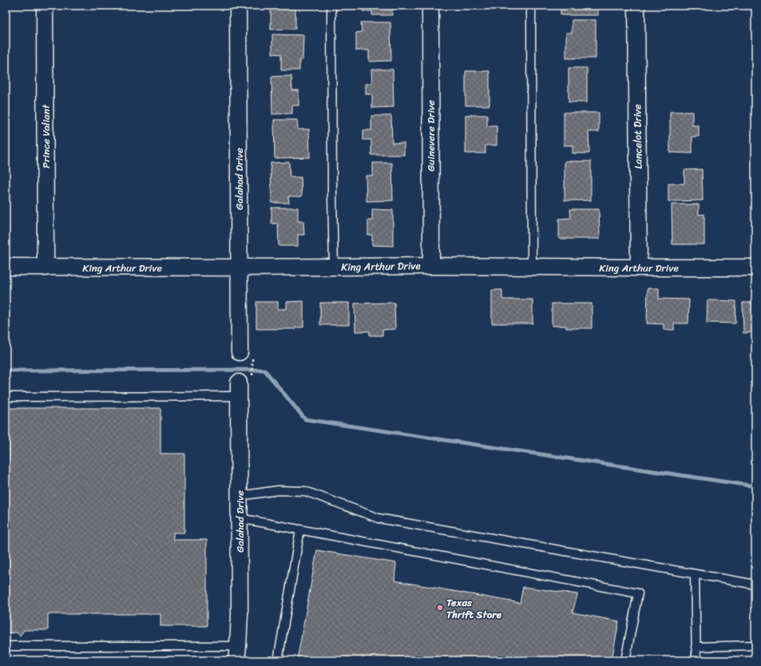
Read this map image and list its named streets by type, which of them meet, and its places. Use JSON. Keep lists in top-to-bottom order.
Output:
{
  "streets": {
    "street": [
      "Guinevere Drive",
      "Prince Valiant",
      "Lancelot Drive",
      "Galahad Drive",
      "King Arthur Drive"
    ]
  },
  "crossings": [
    ["Guinevere Drive", "King Arthur Drive"],
    ["Prince Valiant", "King Arthur Drive"],
    ["Lancelot Drive", "King Arthur Drive"],
    ["Galahad Drive", "King Arthur Drive"]
  ],
  "places": ["Texas Thrift Store"]
}
